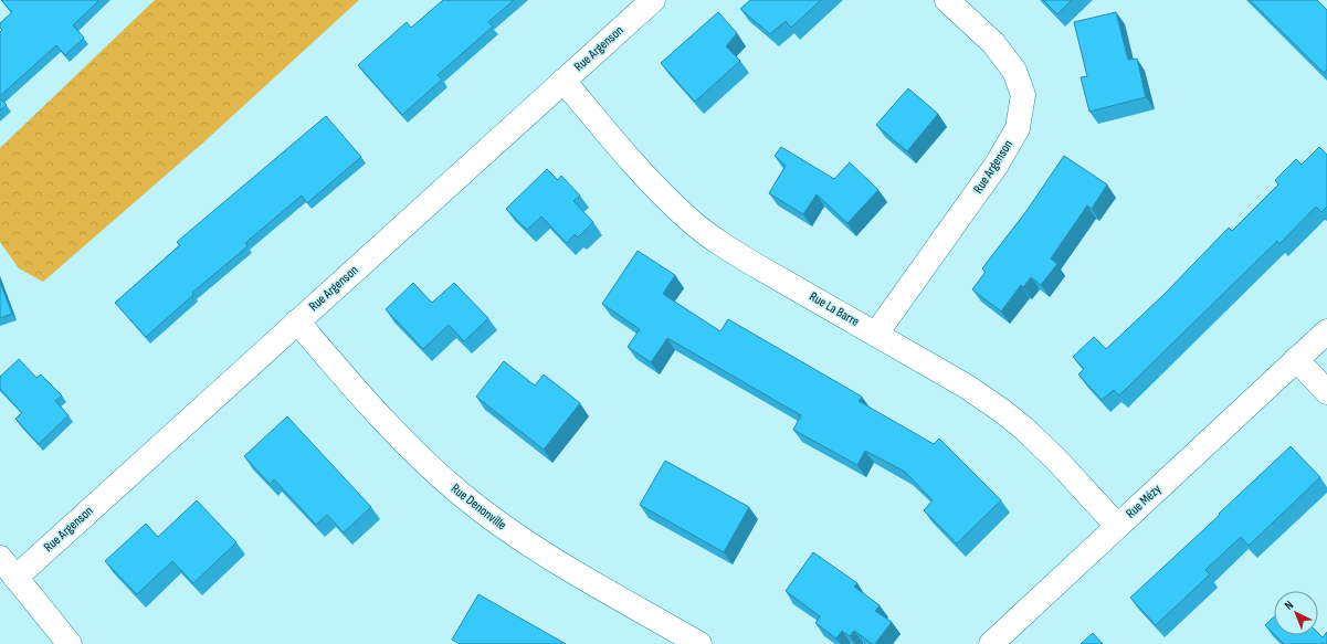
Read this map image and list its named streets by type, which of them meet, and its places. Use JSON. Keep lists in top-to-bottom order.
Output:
{
  "streets": {
    "street": [
      "Rue Argenson",
      "Rue La Barre",
      "Rue Mézy",
      "Rue Denonville"
    ]
  },
  "crossings": [
    ["Rue Argenson", "Rue La Barre"],
    ["Rue Argenson", "Rue Denonville"],
    ["Rue La Barre", "Rue Mézy"]
  ],
  "north": "top left"
}
